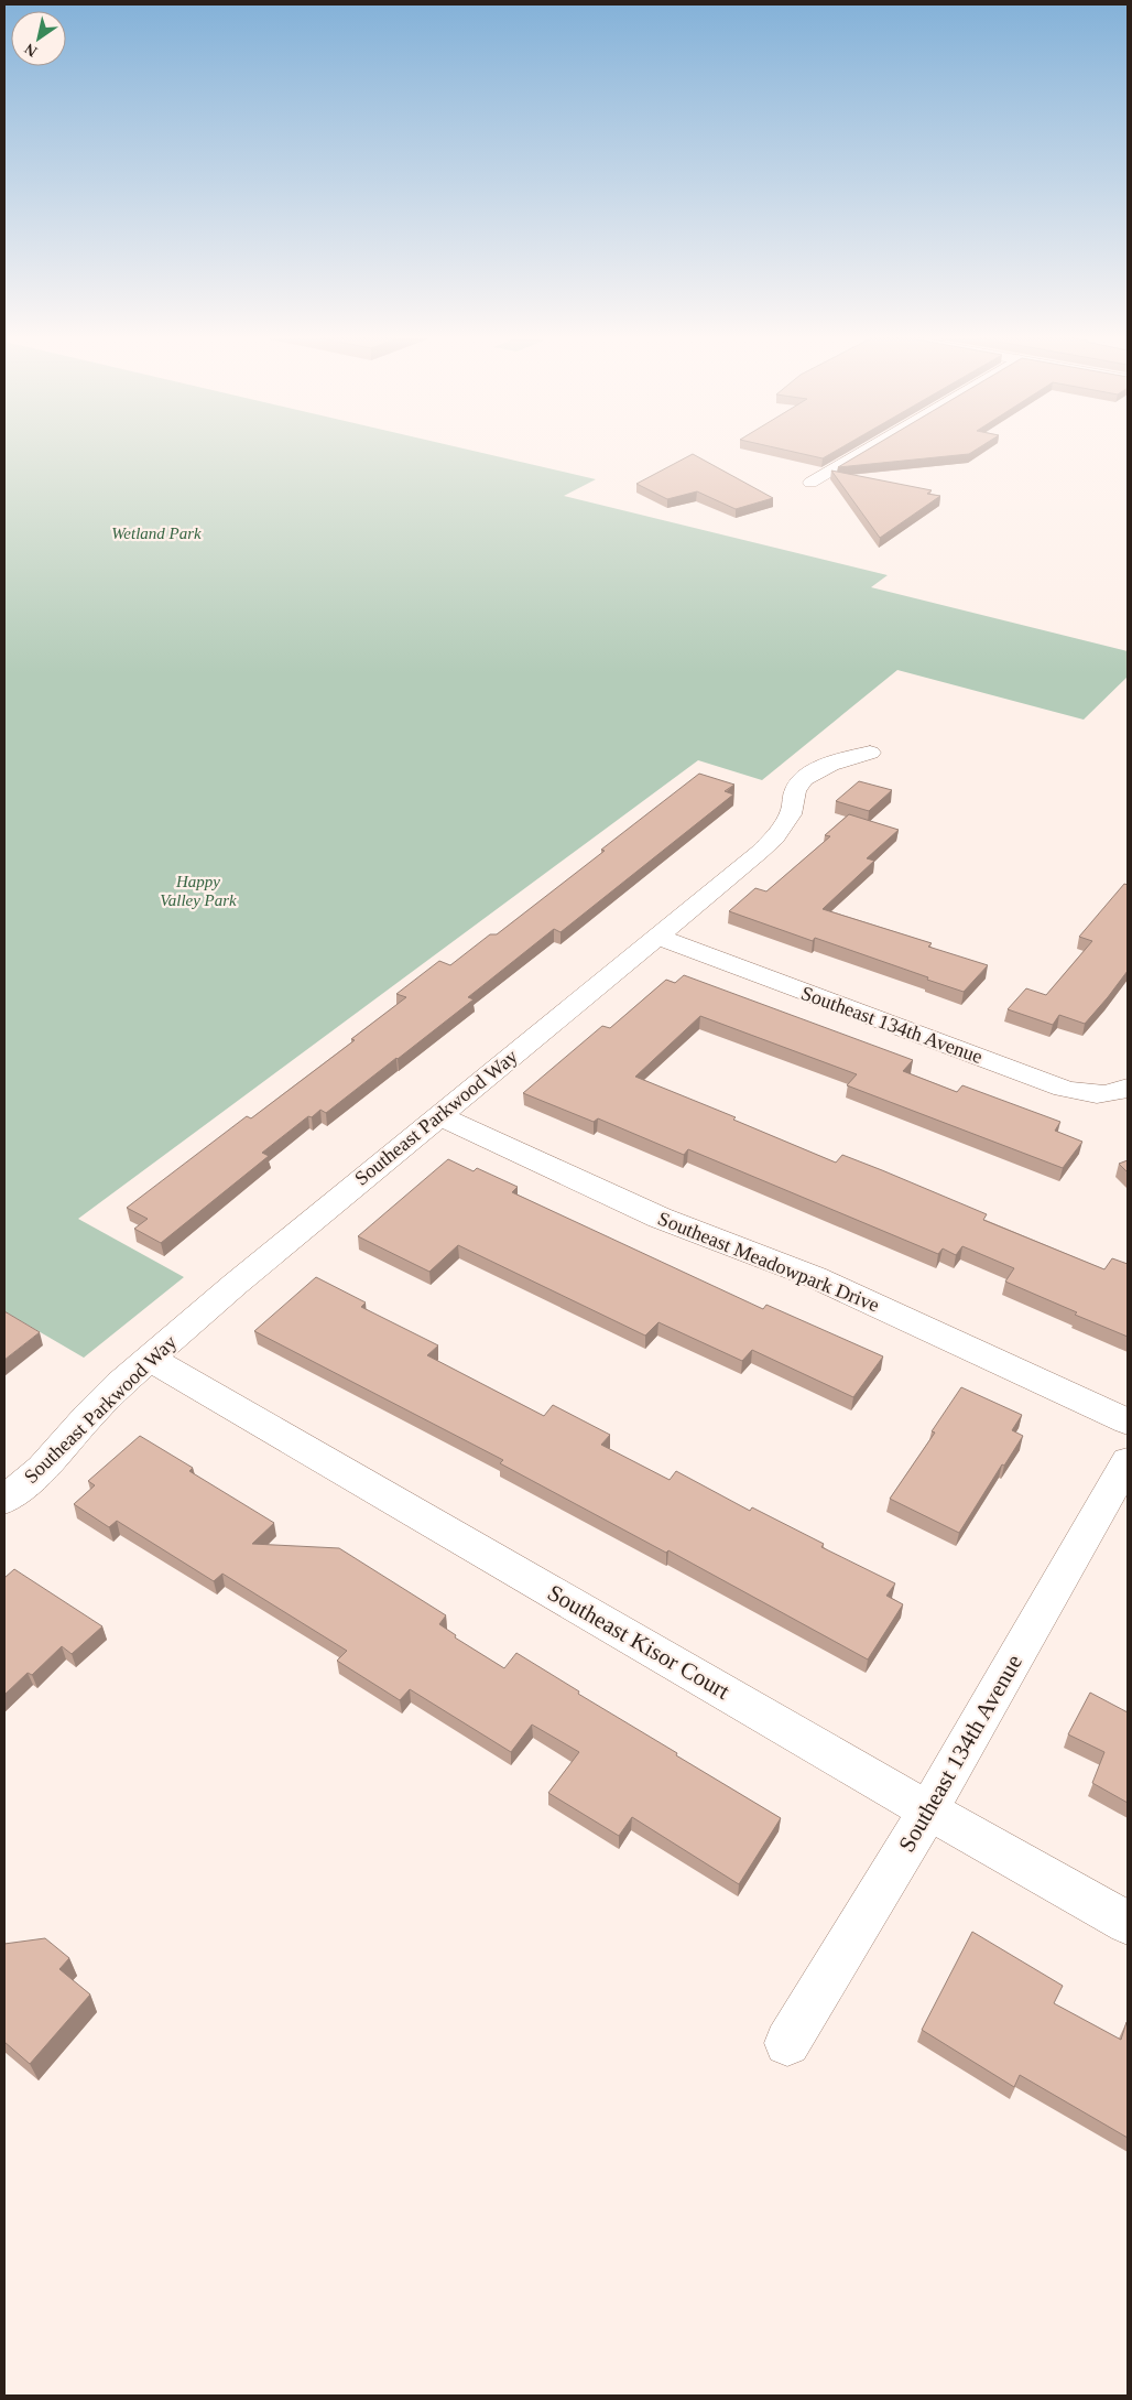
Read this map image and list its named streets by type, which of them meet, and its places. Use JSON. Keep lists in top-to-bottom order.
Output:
{
  "streets": {
    "street": [
      "Southeast 134th Avenue",
      "Southeast Parkwood Way",
      "Southeast Meadowpark Drive",
      "Southeast Kisor Court"
    ]
  },
  "crossings": [
    ["Southeast 134th Avenue", "Southeast Parkwood Way"],
    ["Southeast 134th Avenue", "Southeast Kisor Court"],
    ["Southeast Parkwood Way", "Southeast Meadowpark Drive"],
    ["Southeast Parkwood Way", "Southeast Kisor Court"]
  ],
  "parks": ["Wetland Park", "Happy Valley Park"],
  "north": "bottom left"
}
